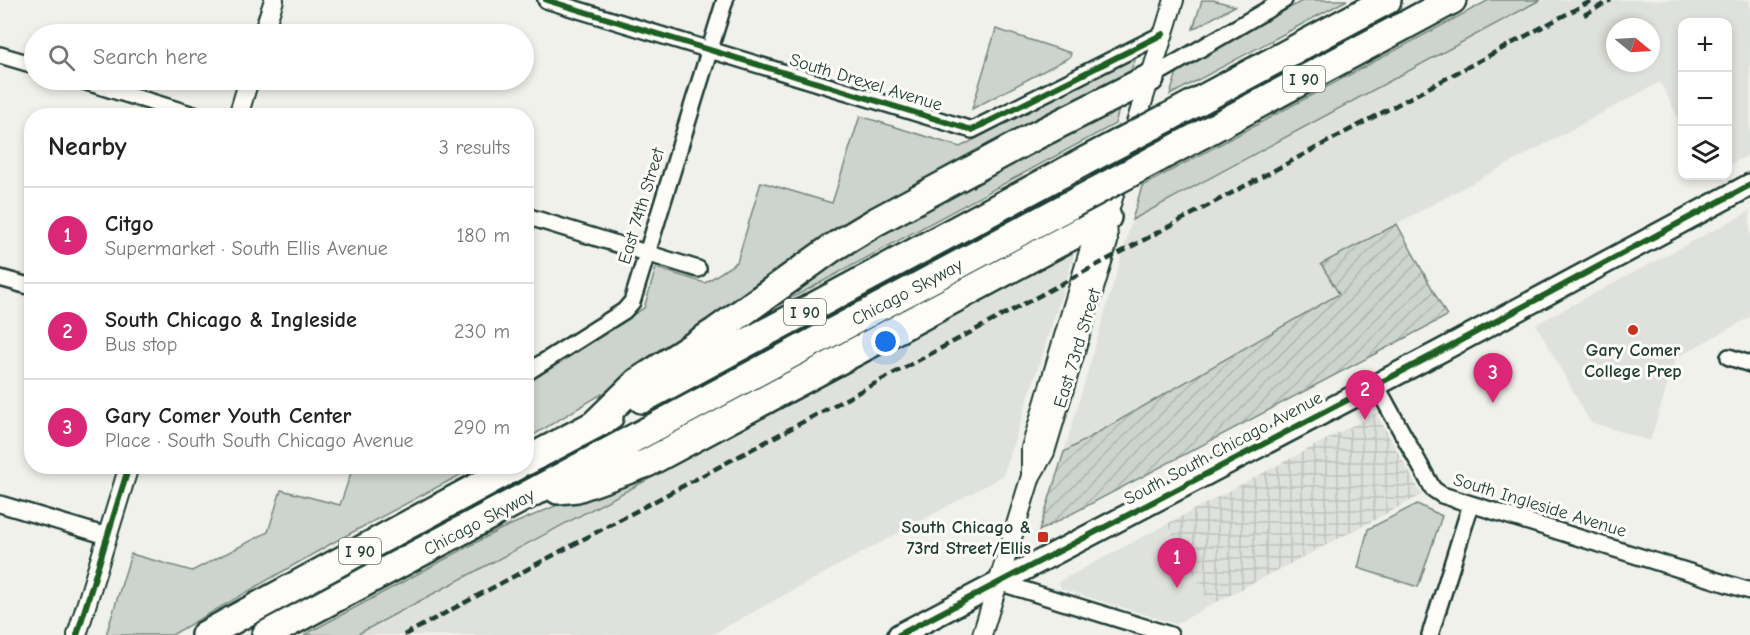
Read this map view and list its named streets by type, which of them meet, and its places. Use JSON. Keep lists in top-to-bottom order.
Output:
{
  "streets": {
    "highway": ["I 90", "Chicago Skyway"],
    "main road": ["South South Chicago Avenue"],
    "street": [
      "South Drexel Avenue",
      "East 74th Street",
      "East 73rd Street",
      "South Ingleside Avenue"
    ]
  },
  "crossings": [
    ["South Drexel Avenue", "East 74th Street"],
    ["South Drexel Avenue", "East 73rd Street"],
    ["East 73rd Street", "South South Chicago Avenue"],
    ["South South Chicago Avenue", "South Ingleside Avenue"]
  ],
  "places": {
    "other": ["Gary Comer College Prep"],
    "transit": ["South Chicago & 73rd Street/Ellis"]
  },
  "north": "right",
  "page": {
    "map_buttons": ["+", "−"],
    "search": "Search here",
    "heading": ["Nearby", "3 results"],
    "list": [
      {
        "mark": "1",
        "name": "Citgo",
        "note": "Supermarket · South Ellis Avenue",
        "value": "180 m"
      },
      {
        "mark": "2",
        "name": "South Chicago & Ingleside",
        "note": "Bus stop",
        "value": "230 m"
      },
      {
        "mark": "3",
        "name": "Gary Comer Youth Center",
        "note": "Place · South South Chicago Avenue",
        "value": "290 m"
      }
    ],
    "pins": ["3", "2", "1"]
  }
}
